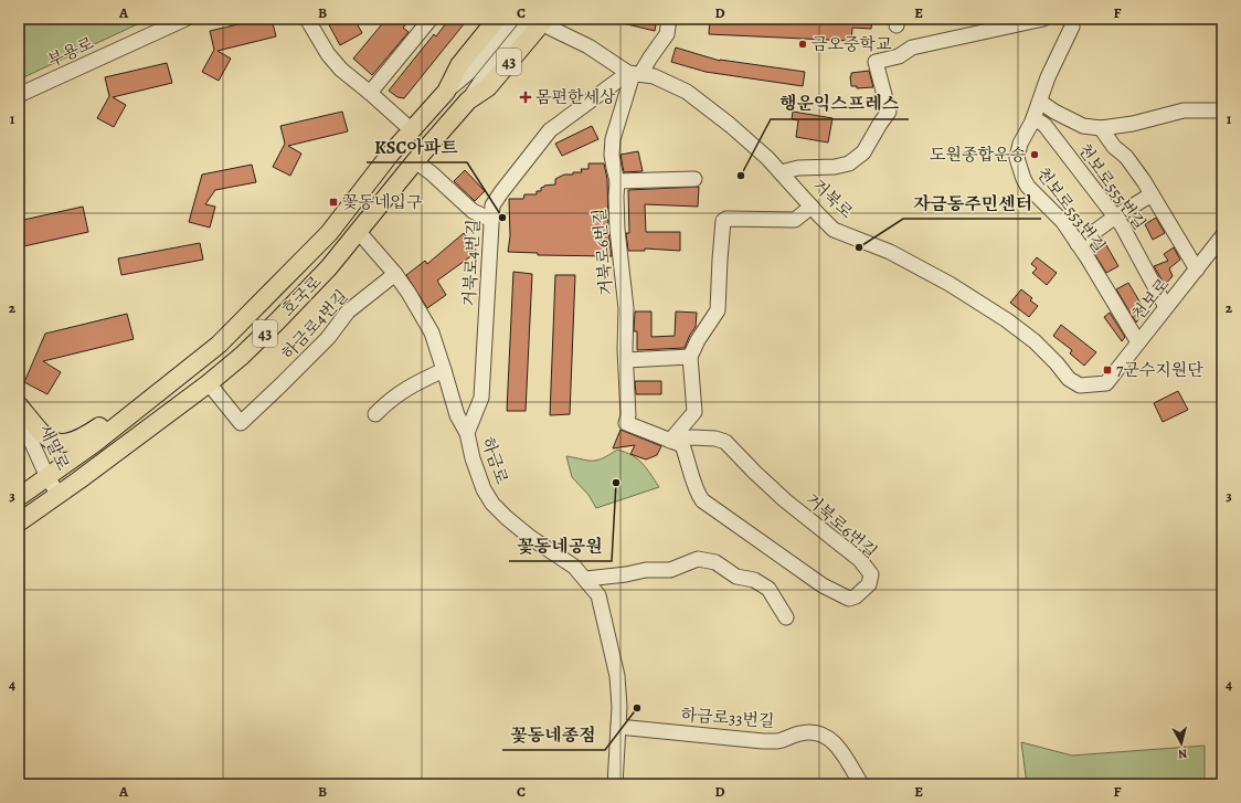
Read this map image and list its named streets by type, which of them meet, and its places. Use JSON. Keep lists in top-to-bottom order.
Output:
{
  "streets": {
    "main road": ["43", "호국로"],
    "street": [
      "부용로",
      "천보로555번길",
      "거북로",
      "천보로553번길",
      "거북로6번길",
      "거북로4번길",
      "천보로",
      "하금로4번길",
      "새말로",
      "하금로",
      "하금로33번길"
    ]
  },
  "crossings": [
    ["천보로555번길", "천보로553번길"],
    ["천보로555번길", "천보로"],
    ["거북로", "거북로6번길"],
    ["거북로", "거북로4번길"],
    ["거북로", "호국로"],
    ["거북로", "천보로"],
    ["천보로553번길", "천보로"],
    ["거북로6번길", "거북로4번길"],
    ["거북로4번길", "하금로"],
    ["호국로", "하금로4번길"],
    ["호국로", "새말로"],
    ["호국로", "하금로"],
    ["하금로4번길", "하금로"],
    ["하금로", "하금로33번길"]
  ],
  "places": {
    "other": [
      "금오중학교",
      "도원종합운송",
      "행운익스프레스",
      "KSC아파트",
      "자금동주민센터",
      "꽃동네공원",
      "꽃동네종점"
    ],
    "health": ["몸편한세상"],
    "transit": ["꽃동네입구", "7군수지원단"]
  },
  "north": "bottom",
  "grid": {
    "columns": [
      "A",
      "B",
      "C",
      "D",
      "E",
      "F"
    ],
    "rows": [
      "1",
      "2",
      "3",
      "4"
    ]
  }
}
